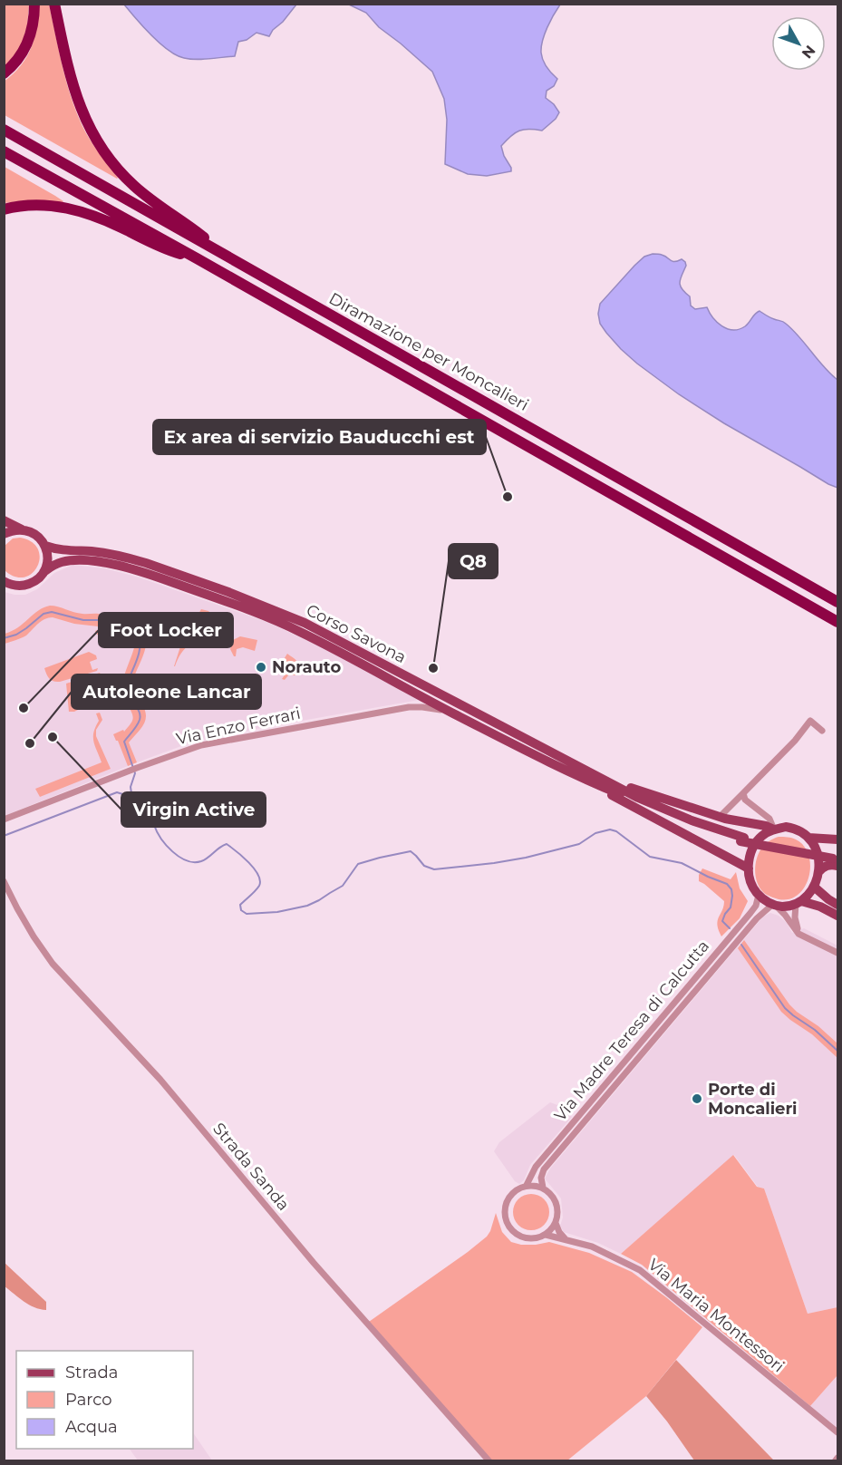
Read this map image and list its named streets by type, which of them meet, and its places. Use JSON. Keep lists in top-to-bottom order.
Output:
{
  "streets": {
    "highway": ["Diramazione per Moncalieri"],
    "main road": ["Corso Savona"],
    "street": [
      "Via Enzo Ferrari",
      "Via Madre Teresa di Calcutta",
      "Strada Sanda",
      "Via Maria Montessori"
    ]
  },
  "crossings": [
    ["Corso Savona", "Via Enzo Ferrari"],
    ["Via Madre Teresa di Calcutta", "Via Maria Montessori"]
  ],
  "places": [
    "Ex area di servizio Bauducchi est",
    "Norauto",
    "Q8",
    "Foot Locker",
    "Virgin Active",
    "Autoleone Lancar",
    "Porte di Moncalieri"
  ],
  "legend": ["Strada", "Parco", "Acqua"],
  "north": "bottom right"
}
